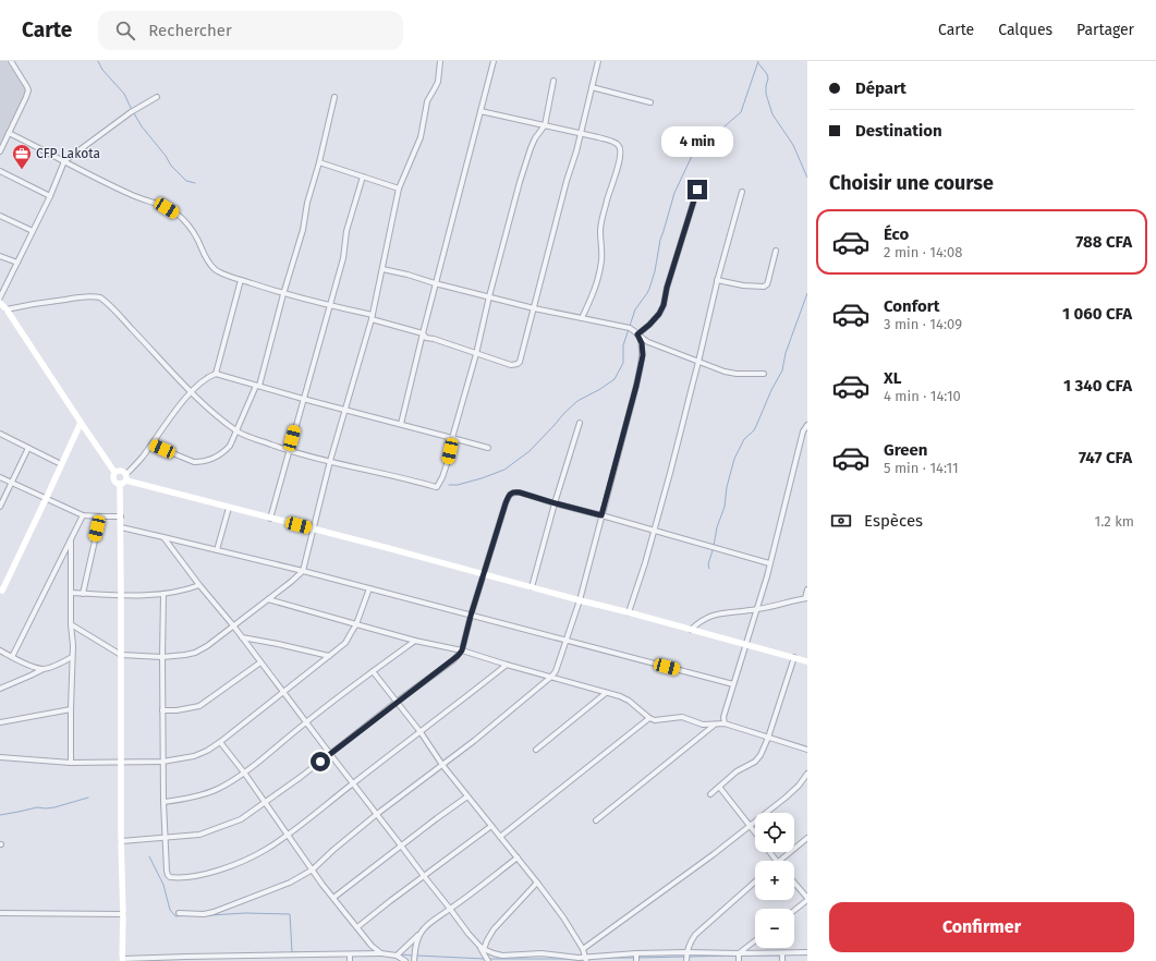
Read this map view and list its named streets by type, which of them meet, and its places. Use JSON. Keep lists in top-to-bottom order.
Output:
{
  "places": {
    "office": ["CFP Lakota"]
  },
  "page": {
    "header": "Carte",
    "search": "Rechercher",
    "nav": ["Carte", "Calques", "Partager"],
    "banner": ["Départ", "Destination"],
    "bubble": "4 min",
    "heading": "Choisir une course",
    "list": [
      {
        "name": "Éco",
        "note": "2 min · 14:08",
        "value": "788 CFA"
      },
      {
        "name": "Confort",
        "note": "3 min · 14:09",
        "value": "1 060 CFA"
      },
      {
        "name": "XL",
        "note": "4 min · 14:10",
        "value": "1 340 CFA"
      },
      {
        "name": "Green",
        "note": "5 min · 14:11",
        "value": "747 CFA"
      }
    ],
    "pay": ["Espèces", "1.2 km"],
    "map_buttons": ["+", "−"],
    "buttons": "Confirmer"
  }
}
